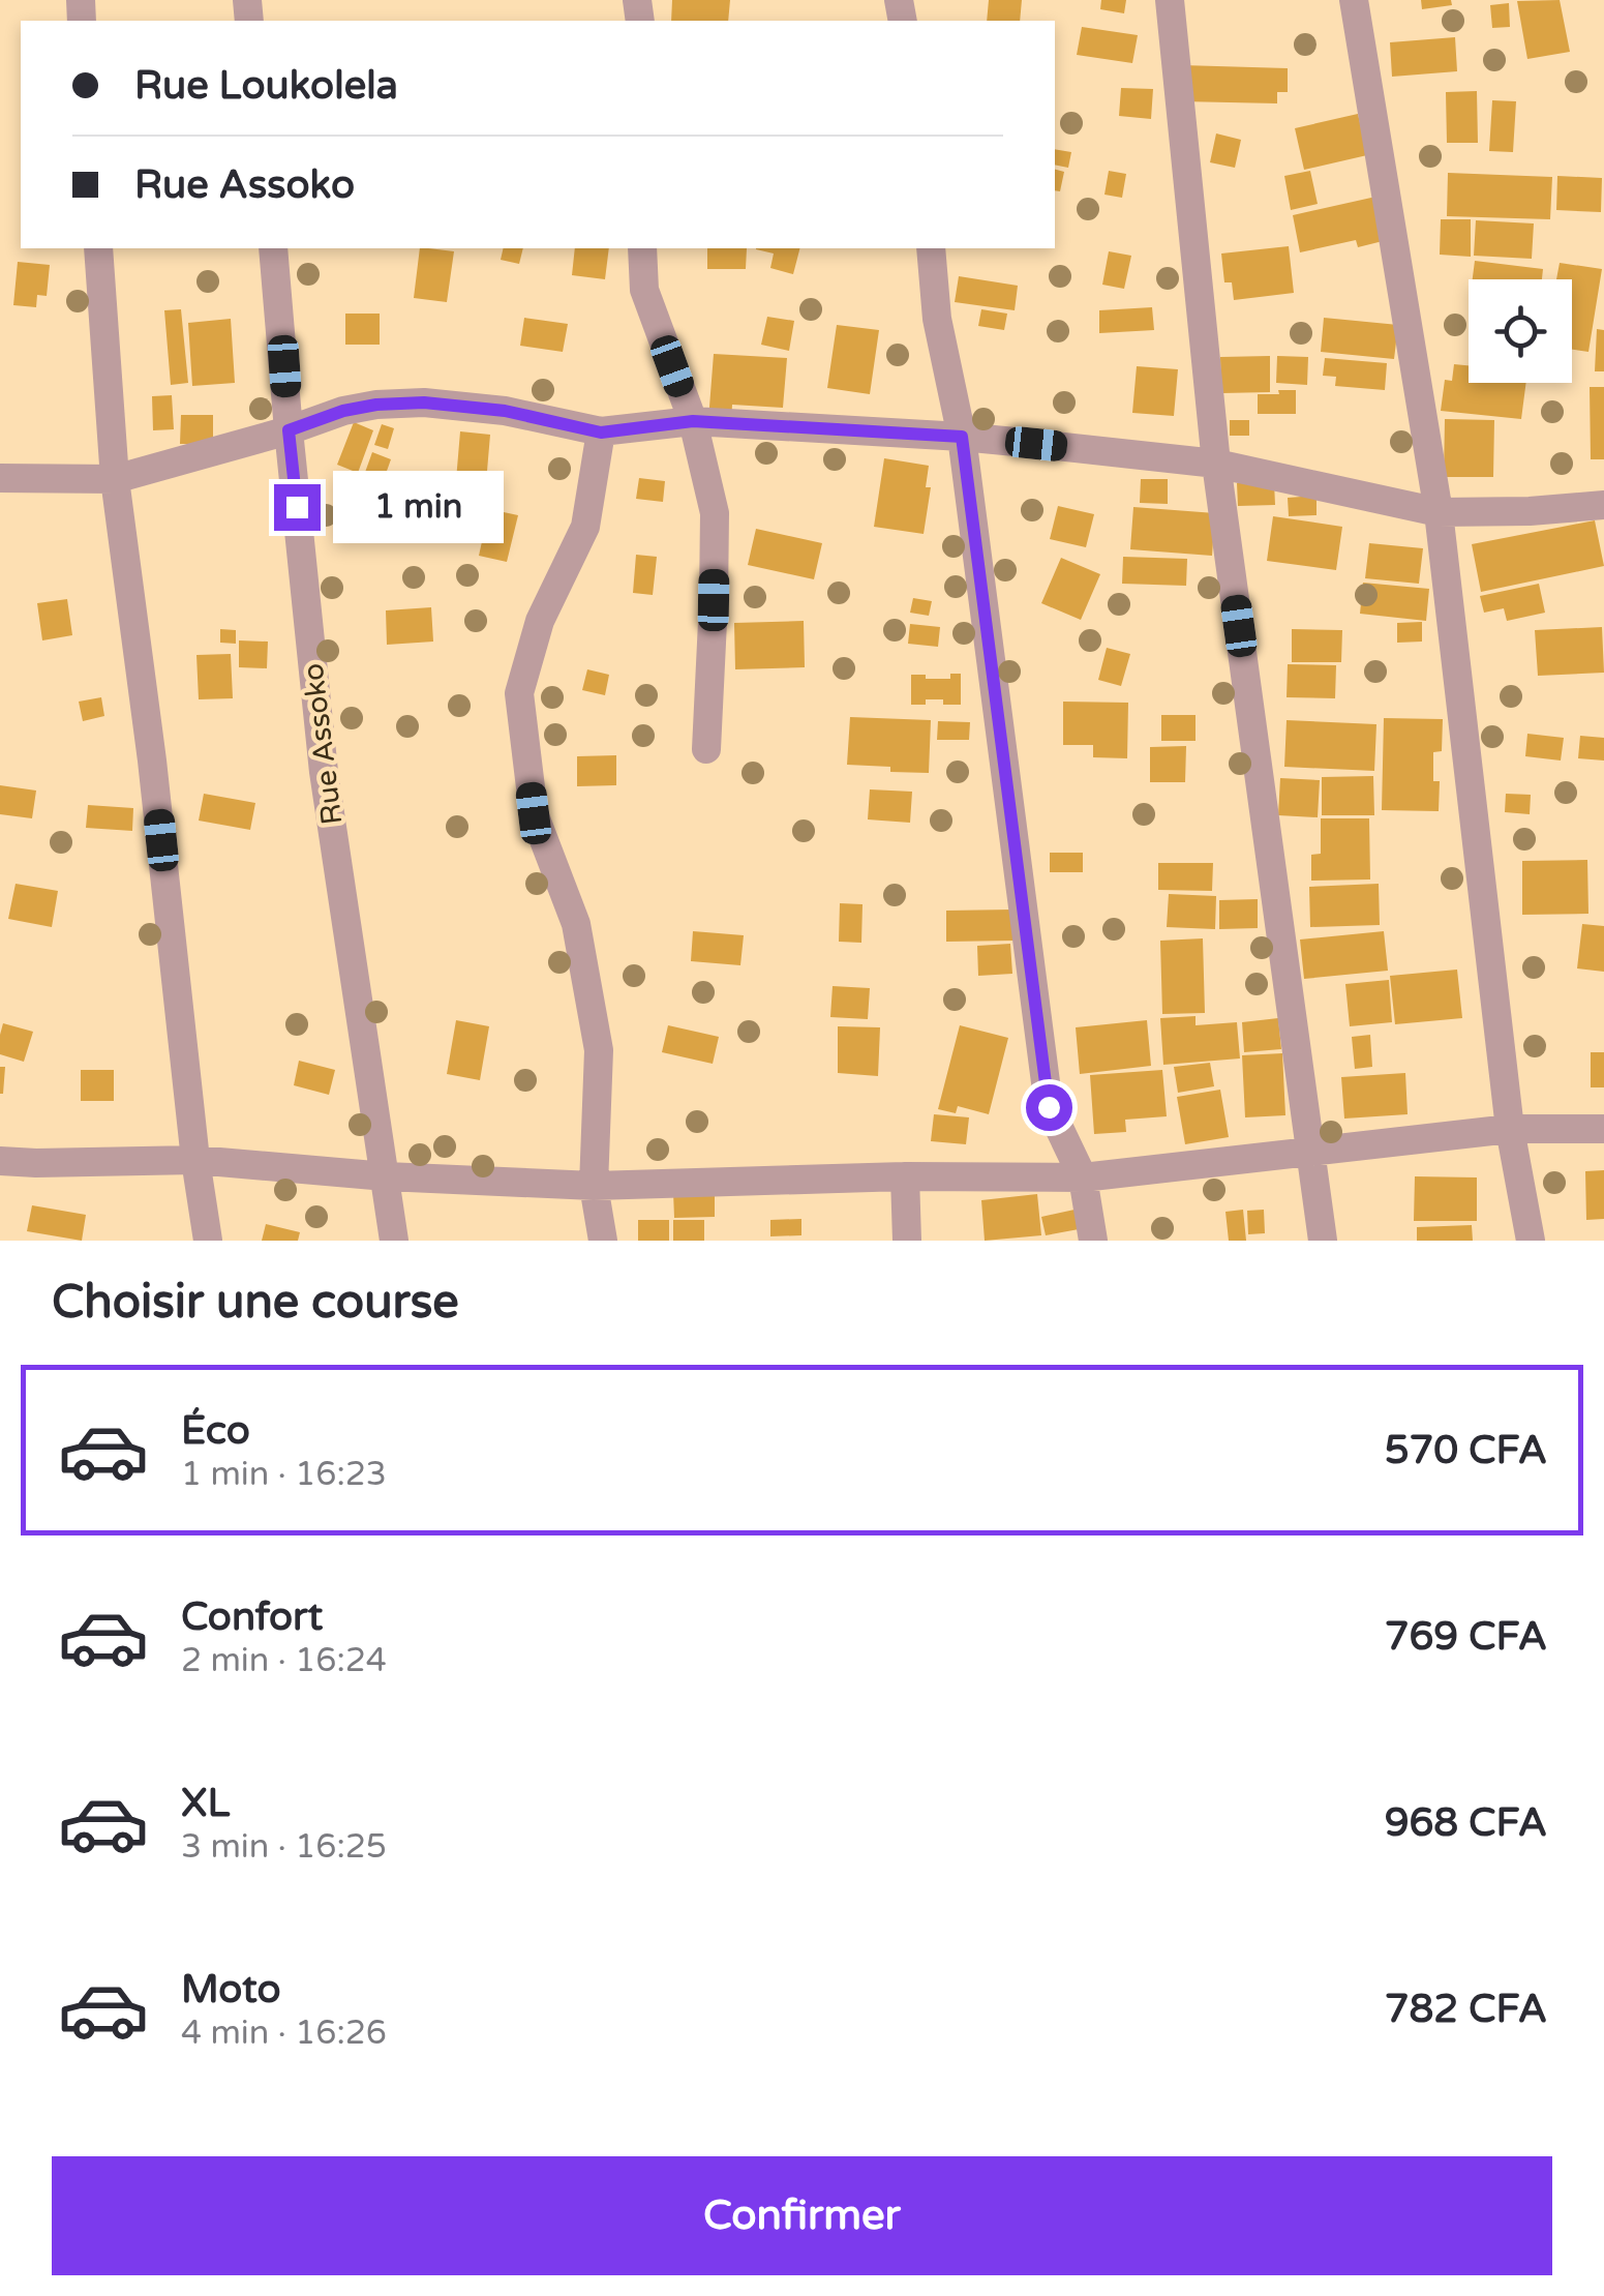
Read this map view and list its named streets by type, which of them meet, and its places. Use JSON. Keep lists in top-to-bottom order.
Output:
{
  "streets": {
    "street": ["Rue Assoko"]
  },
  "page": {
    "banner": ["Rue Loukolela", "Rue Assoko"],
    "bubble": "1 min",
    "heading": "Choisir une course",
    "list": [
      {
        "name": "Éco",
        "note": "1 min · 16:23",
        "value": "570 CFA"
      },
      {
        "name": "Confort",
        "note": "2 min · 16:24",
        "value": "769 CFA"
      },
      {
        "name": "XL",
        "note": "3 min · 16:25",
        "value": "968 CFA"
      },
      {
        "name": "Moto",
        "note": "4 min · 16:26",
        "value": "782 CFA"
      }
    ],
    "buttons": "Confirmer"
  }
}
